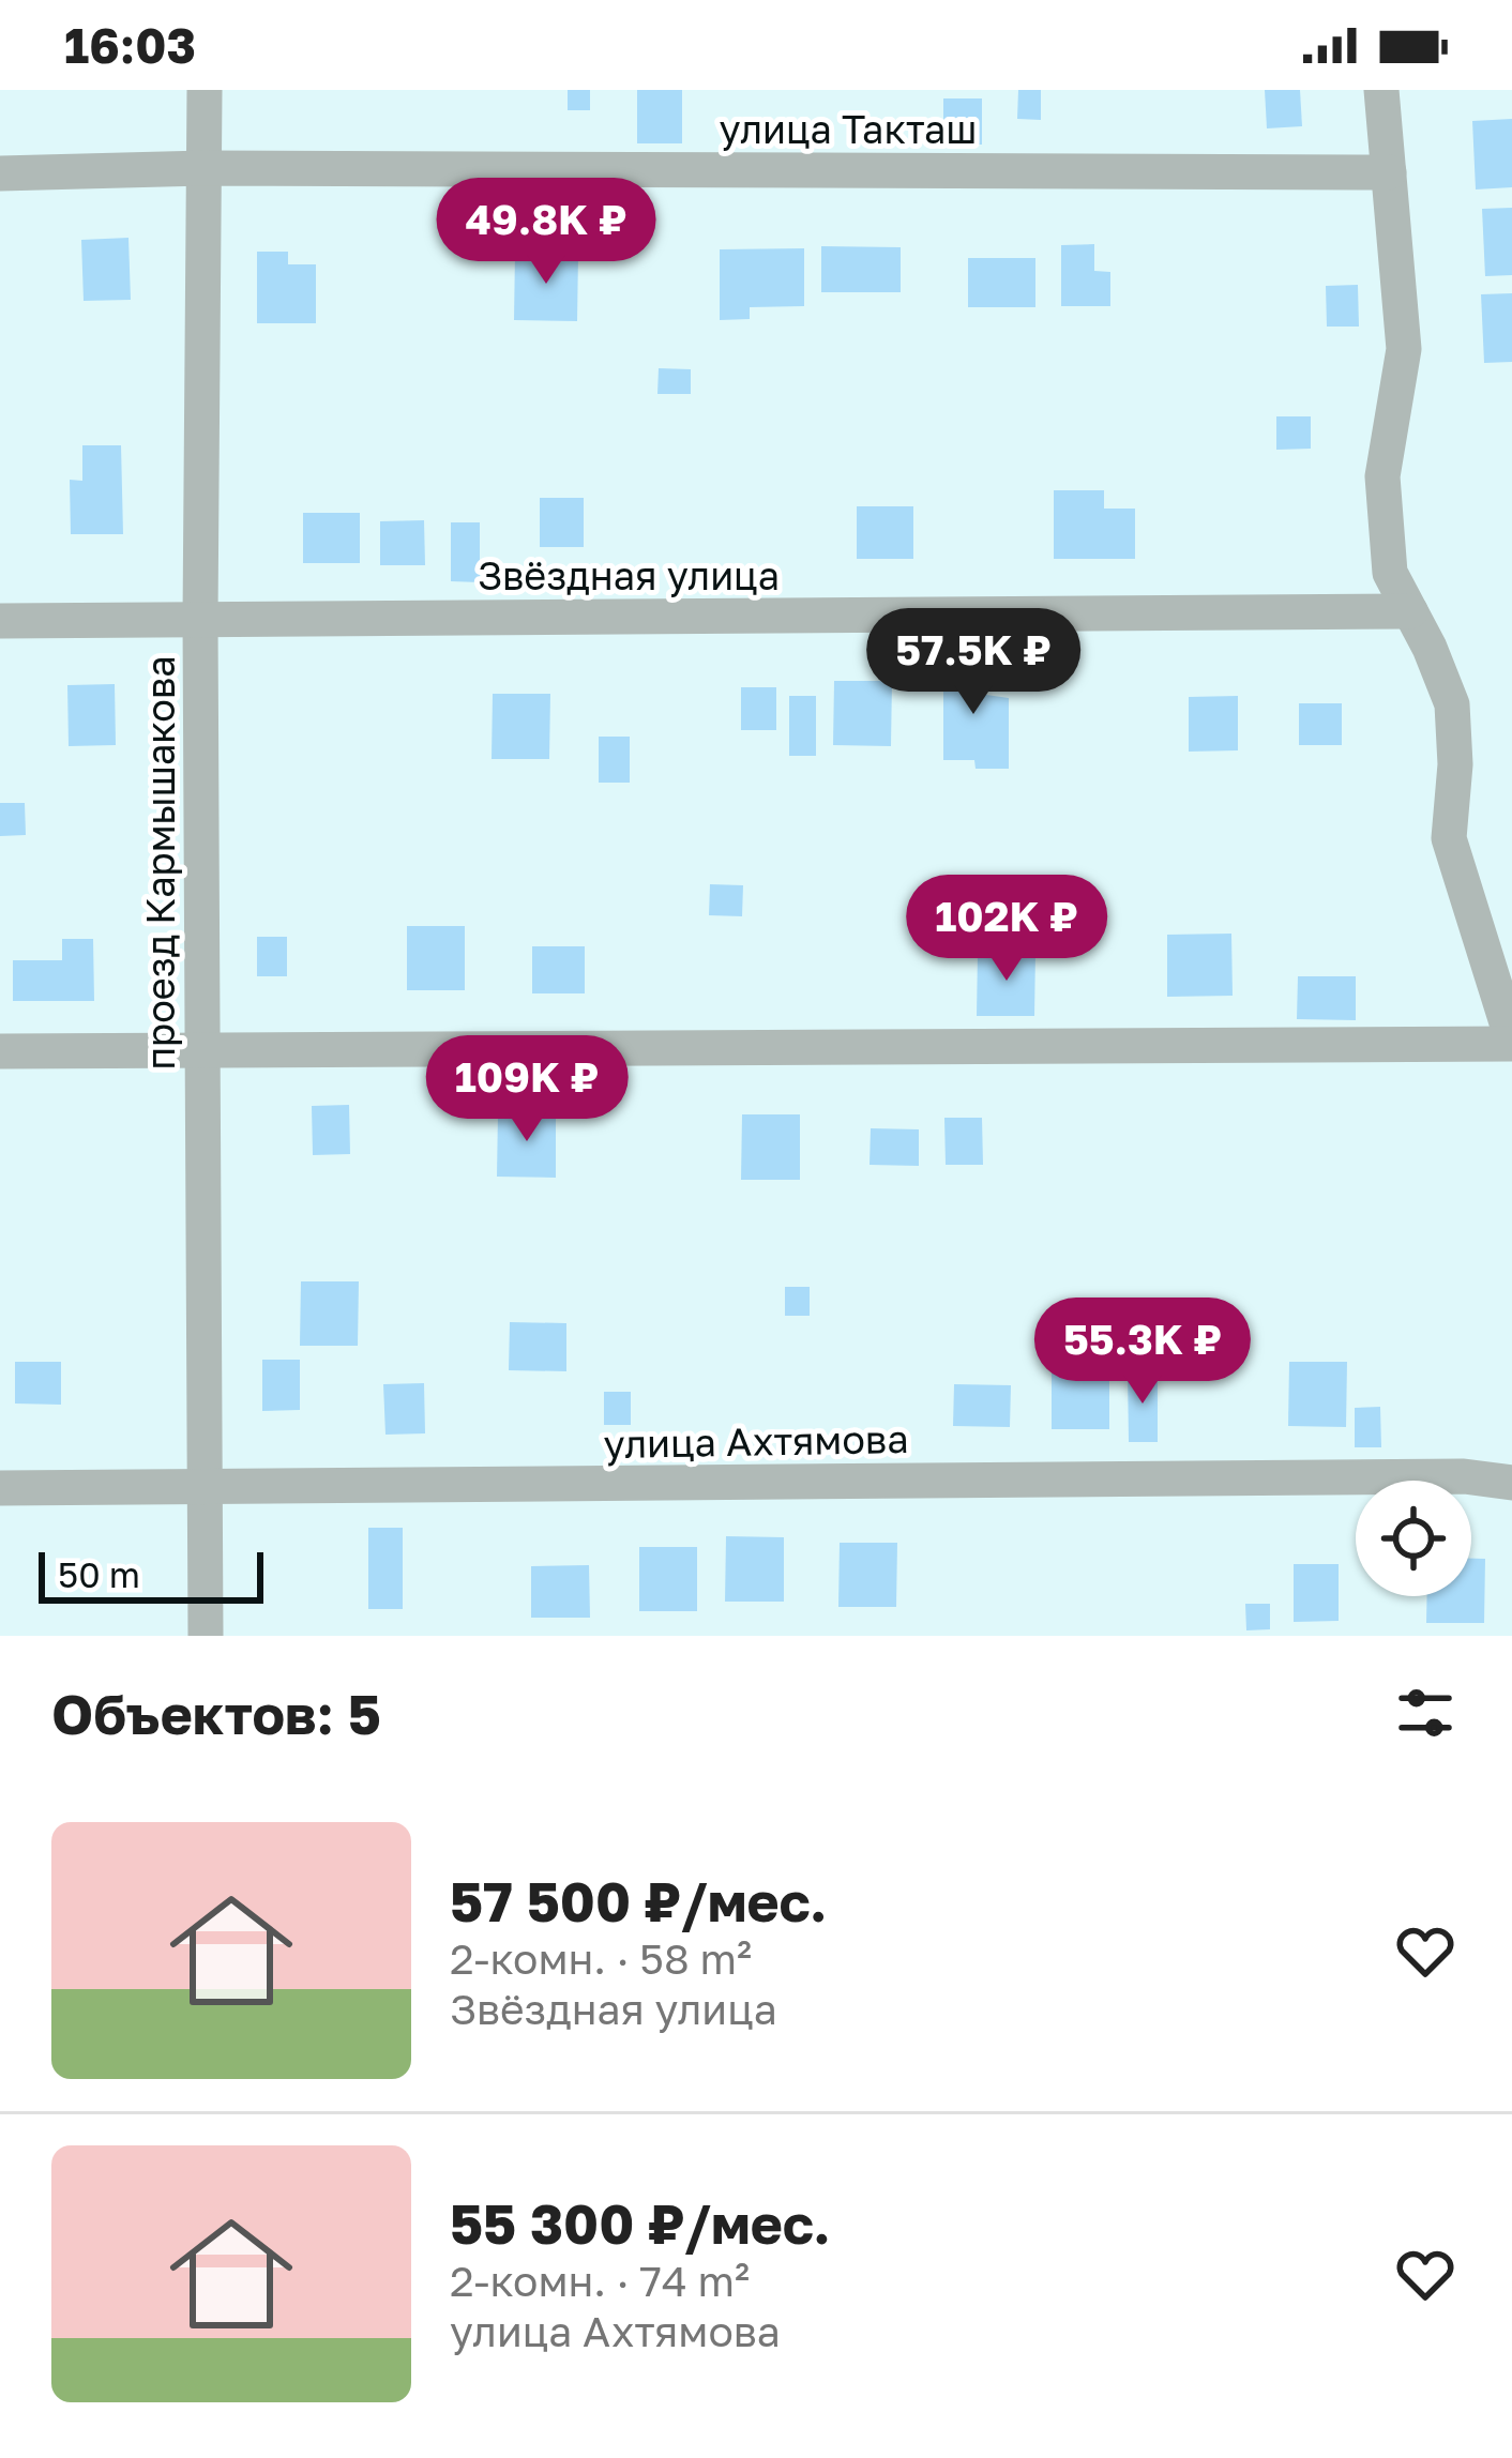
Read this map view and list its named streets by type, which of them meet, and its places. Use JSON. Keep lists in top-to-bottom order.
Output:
{
  "streets": {
    "street": [
      "улица Такташ",
      "Звёздная улица",
      "проезд Кармышакова",
      "улица Ахтямова"
    ]
  },
  "crossings": [
    ["улица Такташ", "проезд Кармышакова"],
    ["Звёздная улица", "проезд Кармышакова"],
    ["проезд Кармышакова", "улица Ахтямова"]
  ],
  "scale_bar": "50 m",
  "page": {
    "status": "16:03",
    "price": [
      "49.8K ₽",
      "57.5K ₽",
      "102K ₽",
      "109K ₽",
      "55.3K ₽"
    ],
    "scale": "50 m",
    "heading": "Объектов: 5",
    "list": [
      {
        "name": "57 500 ₽/мес.",
        "note": "2-комн. · 58 m² · Звёздная улица"
      },
      {
        "name": "55 300 ₽/мес.",
        "note": "2-комн. · 74 m² · улица Ахтямова"
      }
    ]
  }
}
